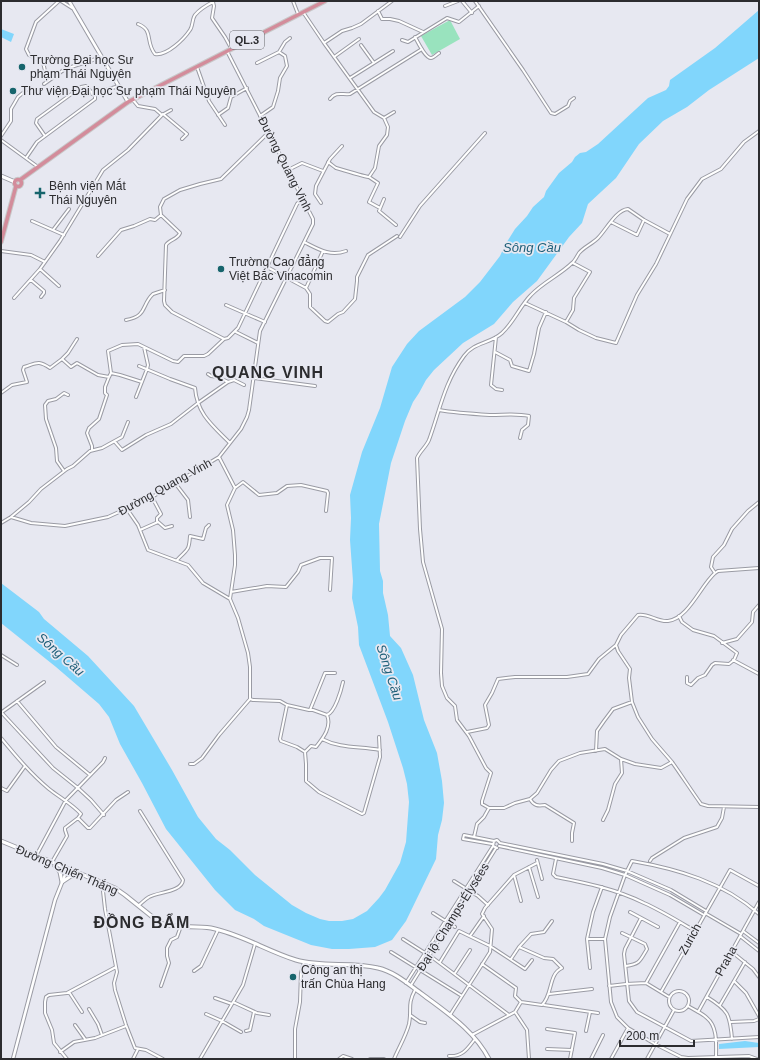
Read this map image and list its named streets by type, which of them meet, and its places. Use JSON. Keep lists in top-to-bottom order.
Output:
{
  "streets": {
    "highway": ["QL.3"],
    "main road": ["Đường Chiến Thắng"],
    "street": [
      "Đường Quang Vinh",
      "Đại lộ Champs-Élysées",
      "Zurich",
      "Praha"
    ]
  },
  "crossings": [
    ["QL.3", "Đường Quang Vinh"],
    ["Đường Chiến Thắng", "Đại lộ Champs-Élysées"],
    ["Đại lộ Champs-Élysées", "Zurich"],
    ["Đại lộ Champs-Élysées", "Praha"]
  ],
  "districts": ["QUANG VINH", "ĐỒNG BẨM"],
  "water": ["Sông Cầu"],
  "places": {
    "other": [
      "Trường Đại học Sư phạm Thái Nguyên",
      "Thư viện Đại học Sư phạm Thái Nguyên",
      "Trường Cao đẳng Việt Bắc Vinacomin",
      "Công an thị trấn Chùa Hang"
    ],
    "health": ["Bệnh viện Mắt Thái Nguyên"]
  },
  "scale_bar": "200 m"
}
